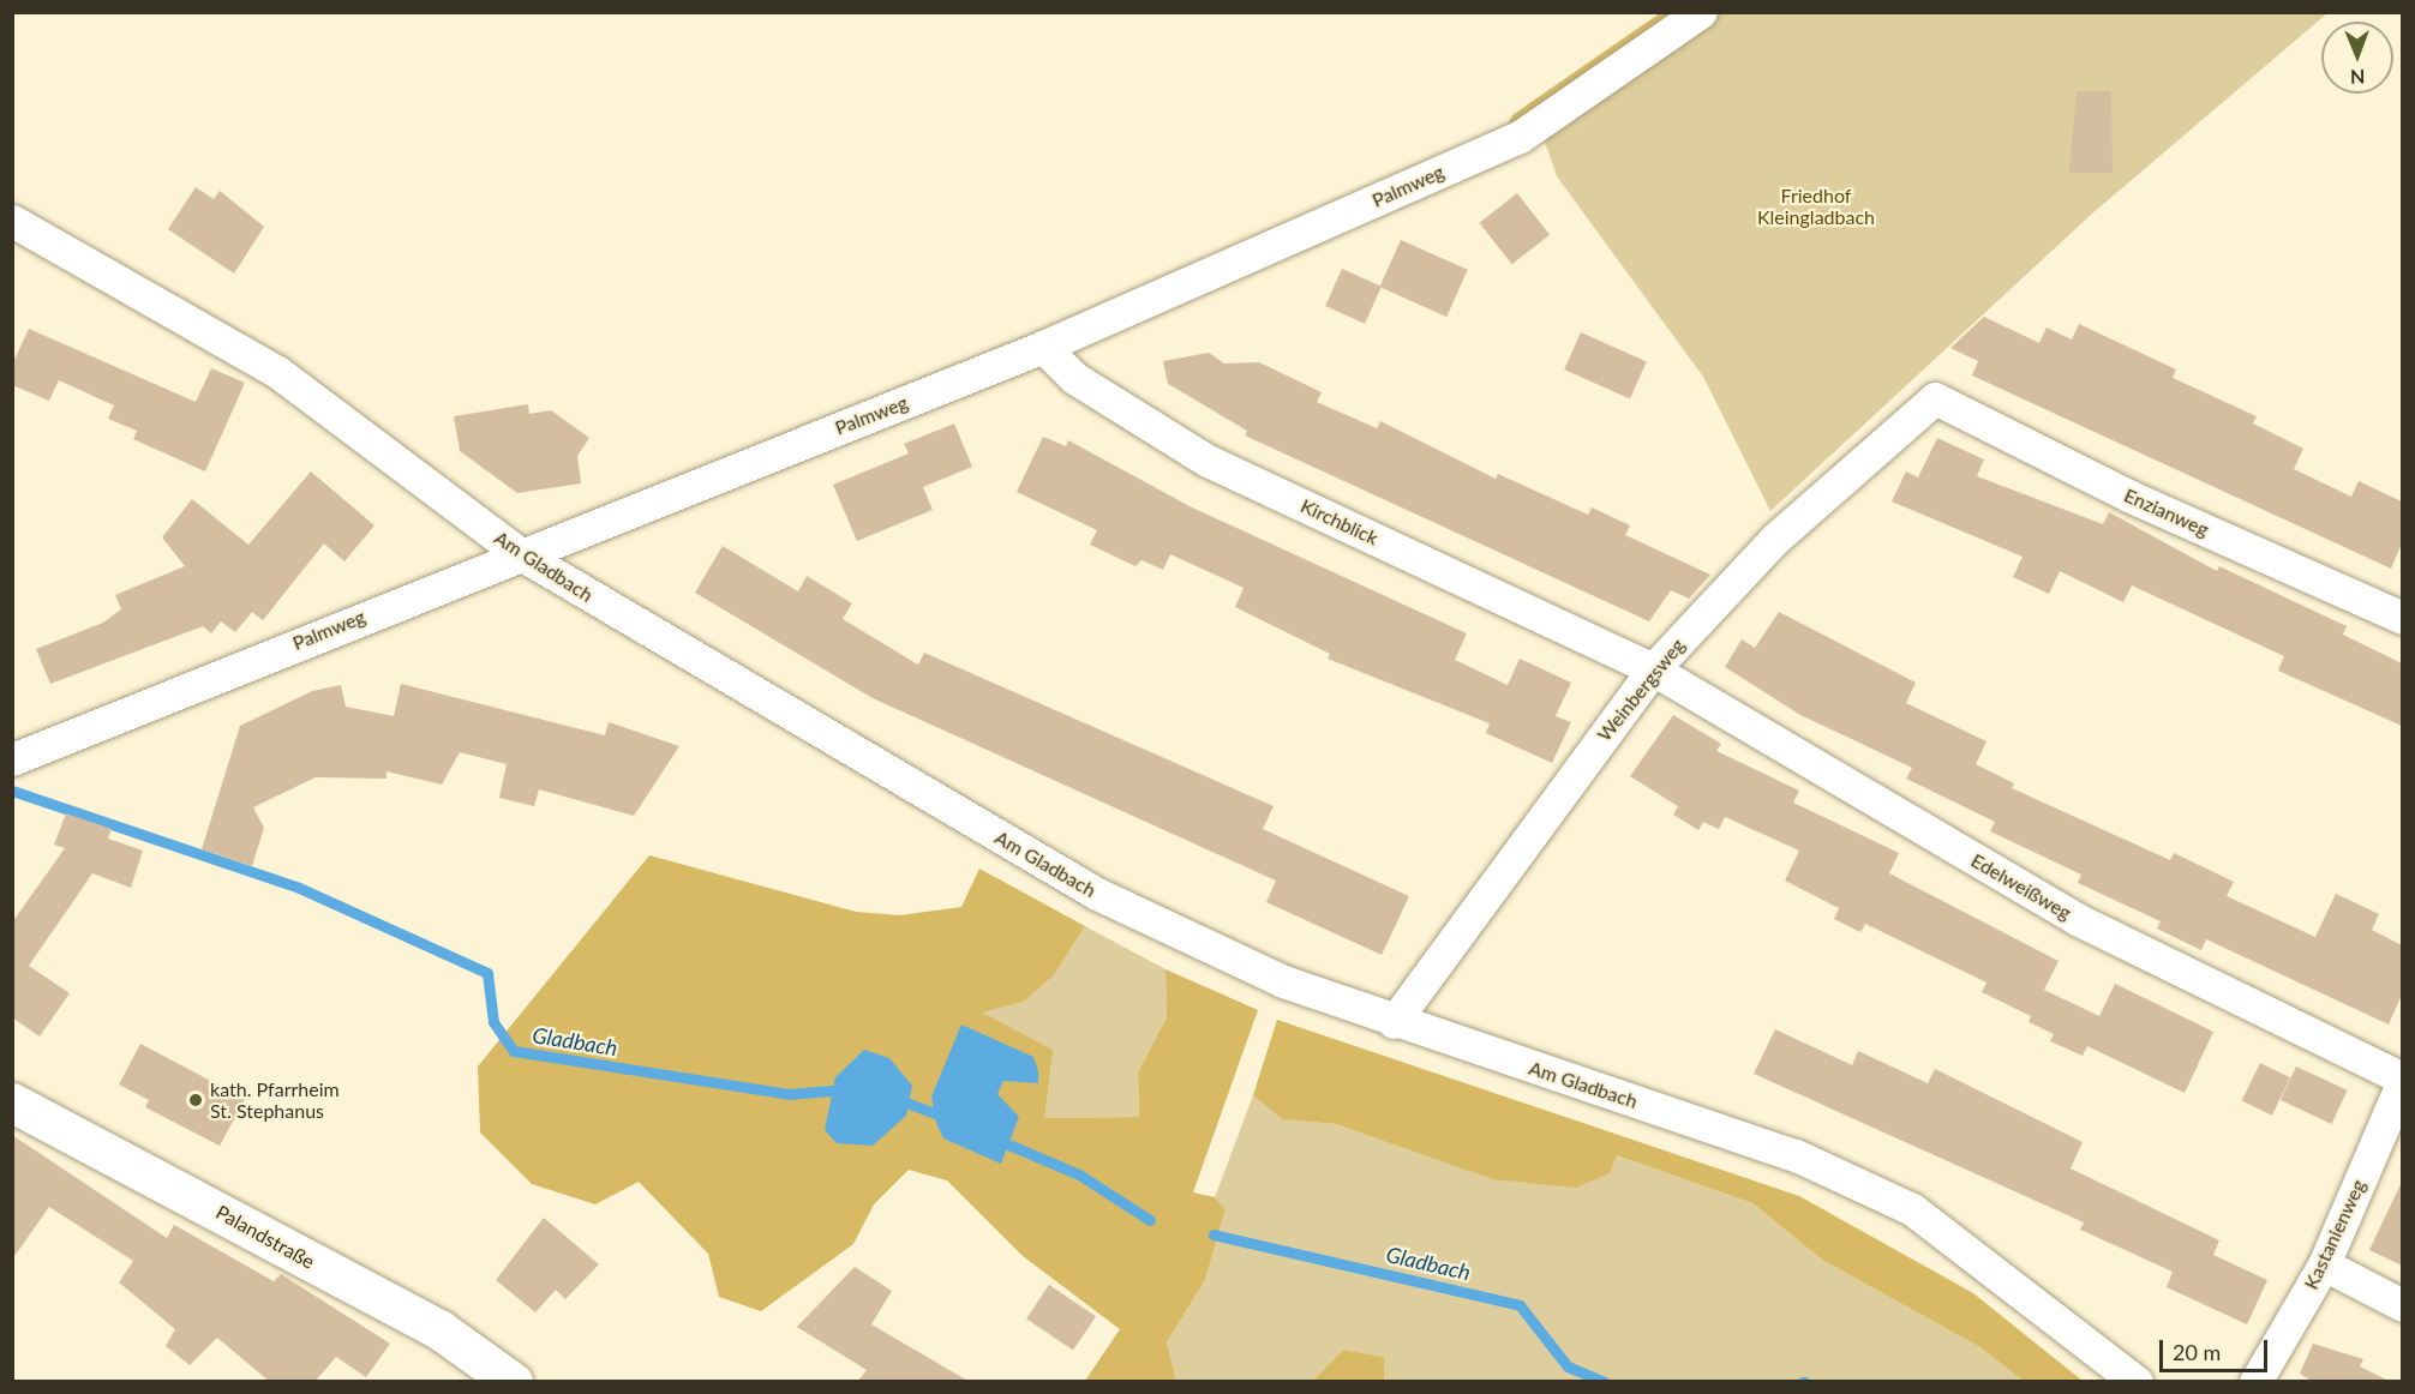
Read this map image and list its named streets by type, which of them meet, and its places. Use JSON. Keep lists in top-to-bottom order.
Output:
{
  "streets": {
    "main road": ["Palandstraße"],
    "street": [
      "Palmweg",
      "Enzianweg",
      "Kirchblick",
      "Am Gladbach",
      "Weinbergsweg",
      "Edelweißweg",
      "Kastanienweg"
    ]
  },
  "crossings": [
    ["Palmweg", "Kirchblick"],
    ["Palmweg", "Am Gladbach"],
    ["Enzianweg", "Weinbergsweg"],
    ["Kirchblick", "Weinbergsweg"],
    ["Kirchblick", "Edelweißweg"],
    ["Am Gladbach", "Weinbergsweg"],
    ["Weinbergsweg", "Edelweißweg"],
    ["Edelweißweg", "Kastanienweg"]
  ],
  "water": ["Gladbach"],
  "parks": ["Friedhof Kleingladbach"],
  "places": ["kath. Pfarrheim St. Stephanus"],
  "scale_bar": "20 m",
  "north": "bottom"
}
